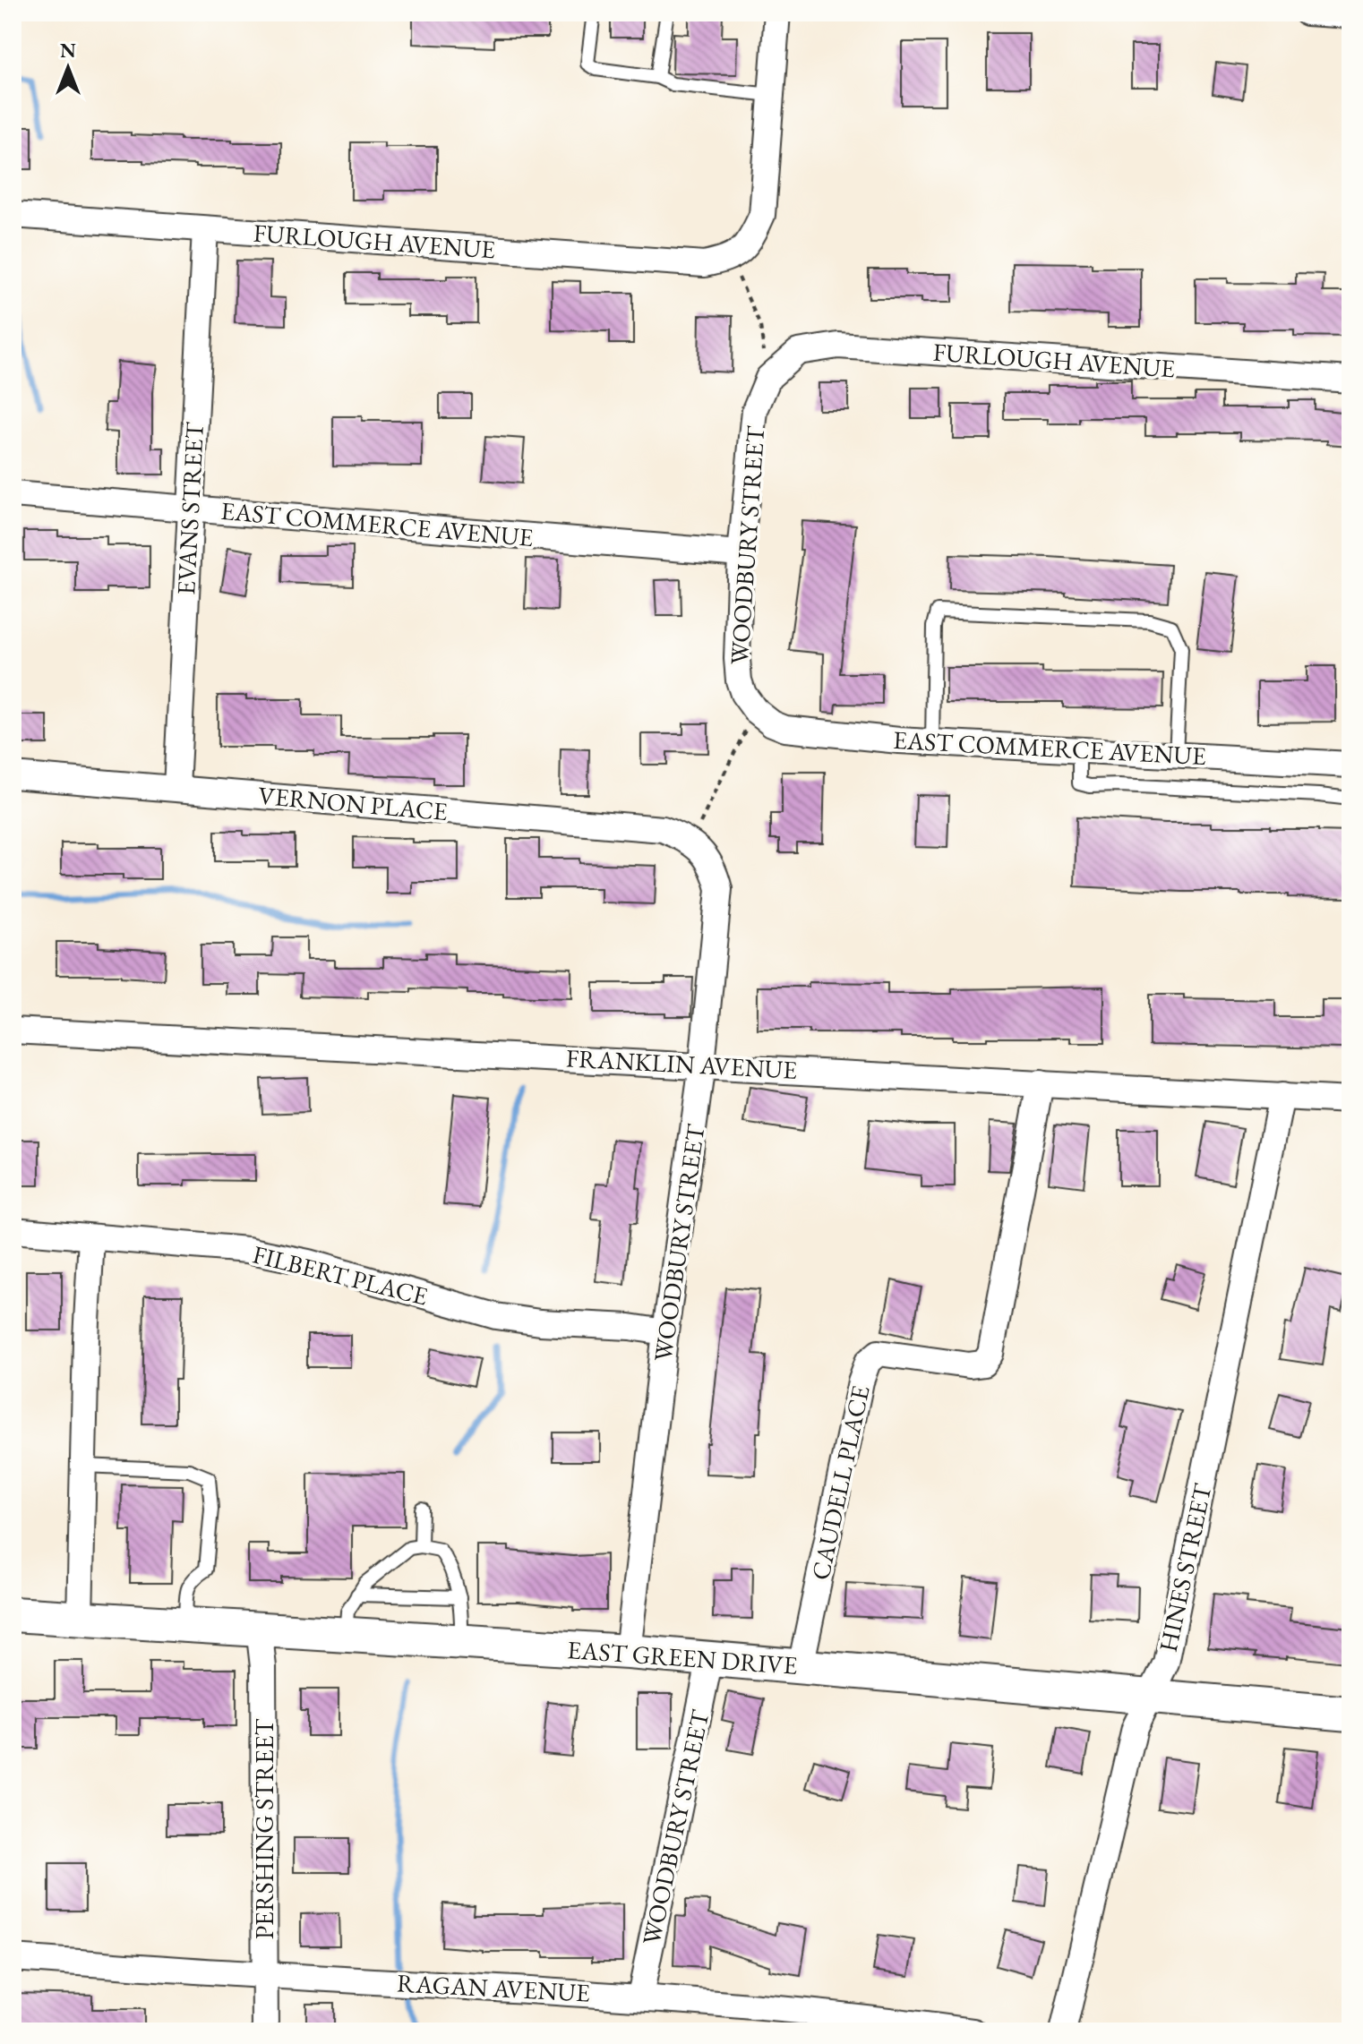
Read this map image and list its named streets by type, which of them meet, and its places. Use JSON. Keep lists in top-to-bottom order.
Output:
{
  "streets": {
    "main road": ["EAST GREEN DRIVE"],
    "street": [
      "FURLOUGH AVENUE",
      "EVANS STREET",
      "EAST COMMERCE AVENUE",
      "WOODBURY STREET",
      "VERNON PLACE",
      "FRANKLIN AVENUE",
      "FILBERT PLACE",
      "CAUDELL PLACE",
      "HINES STREET",
      "PERSHING STREET",
      "RAGAN AVENUE"
    ]
  },
  "crossings": [
    ["FURLOUGH AVENUE", "EVANS STREET"],
    ["FURLOUGH AVENUE", "WOODBURY STREET"],
    ["EVANS STREET", "EAST COMMERCE AVENUE"],
    ["EVANS STREET", "VERNON PLACE"],
    ["EAST COMMERCE AVENUE", "WOODBURY STREET"],
    ["WOODBURY STREET", "VERNON PLACE"],
    ["WOODBURY STREET", "FRANKLIN AVENUE"],
    ["WOODBURY STREET", "FILBERT PLACE"],
    ["WOODBURY STREET", "EAST GREEN DRIVE"],
    ["WOODBURY STREET", "RAGAN AVENUE"],
    ["FRANKLIN AVENUE", "CAUDELL PLACE"],
    ["FRANKLIN AVENUE", "HINES STREET"],
    ["CAUDELL PLACE", "EAST GREEN DRIVE"],
    ["HINES STREET", "EAST GREEN DRIVE"],
    ["EAST GREEN DRIVE", "PERSHING STREET"],
    ["PERSHING STREET", "RAGAN AVENUE"]
  ],
  "north": "top"
}
